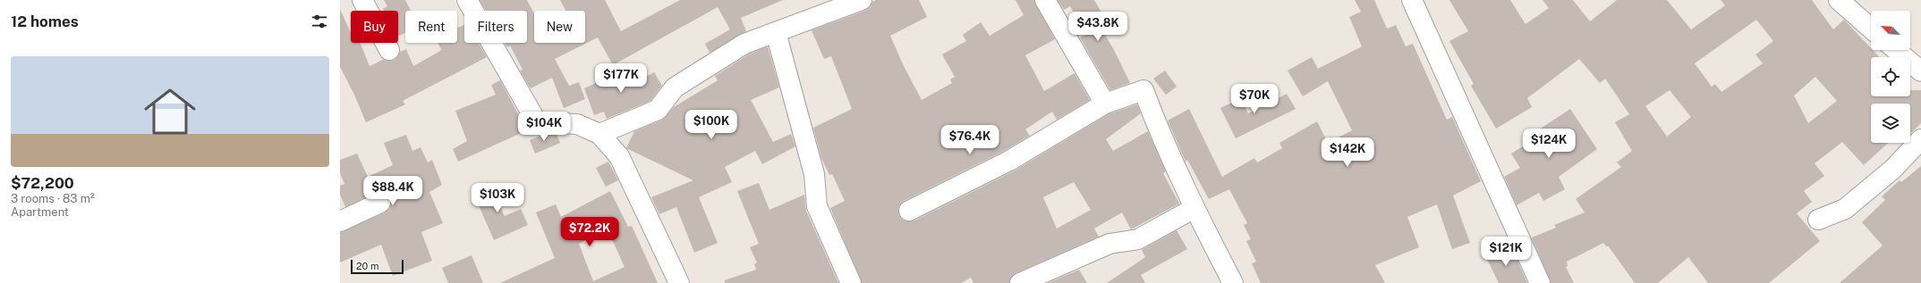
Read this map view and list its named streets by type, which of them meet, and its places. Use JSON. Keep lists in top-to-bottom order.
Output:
{
  "scale_bar": "20 m",
  "north": "top left",
  "page": {
    "heading": "12 homes",
    "chip": [
      "Buy",
      "Rent",
      "Filters",
      "New"
    ],
    "price": [
      "$43.8K",
      "$177K",
      "$70K",
      "$100K",
      "$104K",
      "$76.4K",
      "$124K",
      "$142K",
      "$88.4K",
      "$103K",
      "$72.2K",
      "$121K"
    ],
    "list": [
      {
        "name": "$72,200",
        "note": "3 rooms · 83 m² · Apartment"
      }
    ],
    "scale": "20 m"
  }
}
